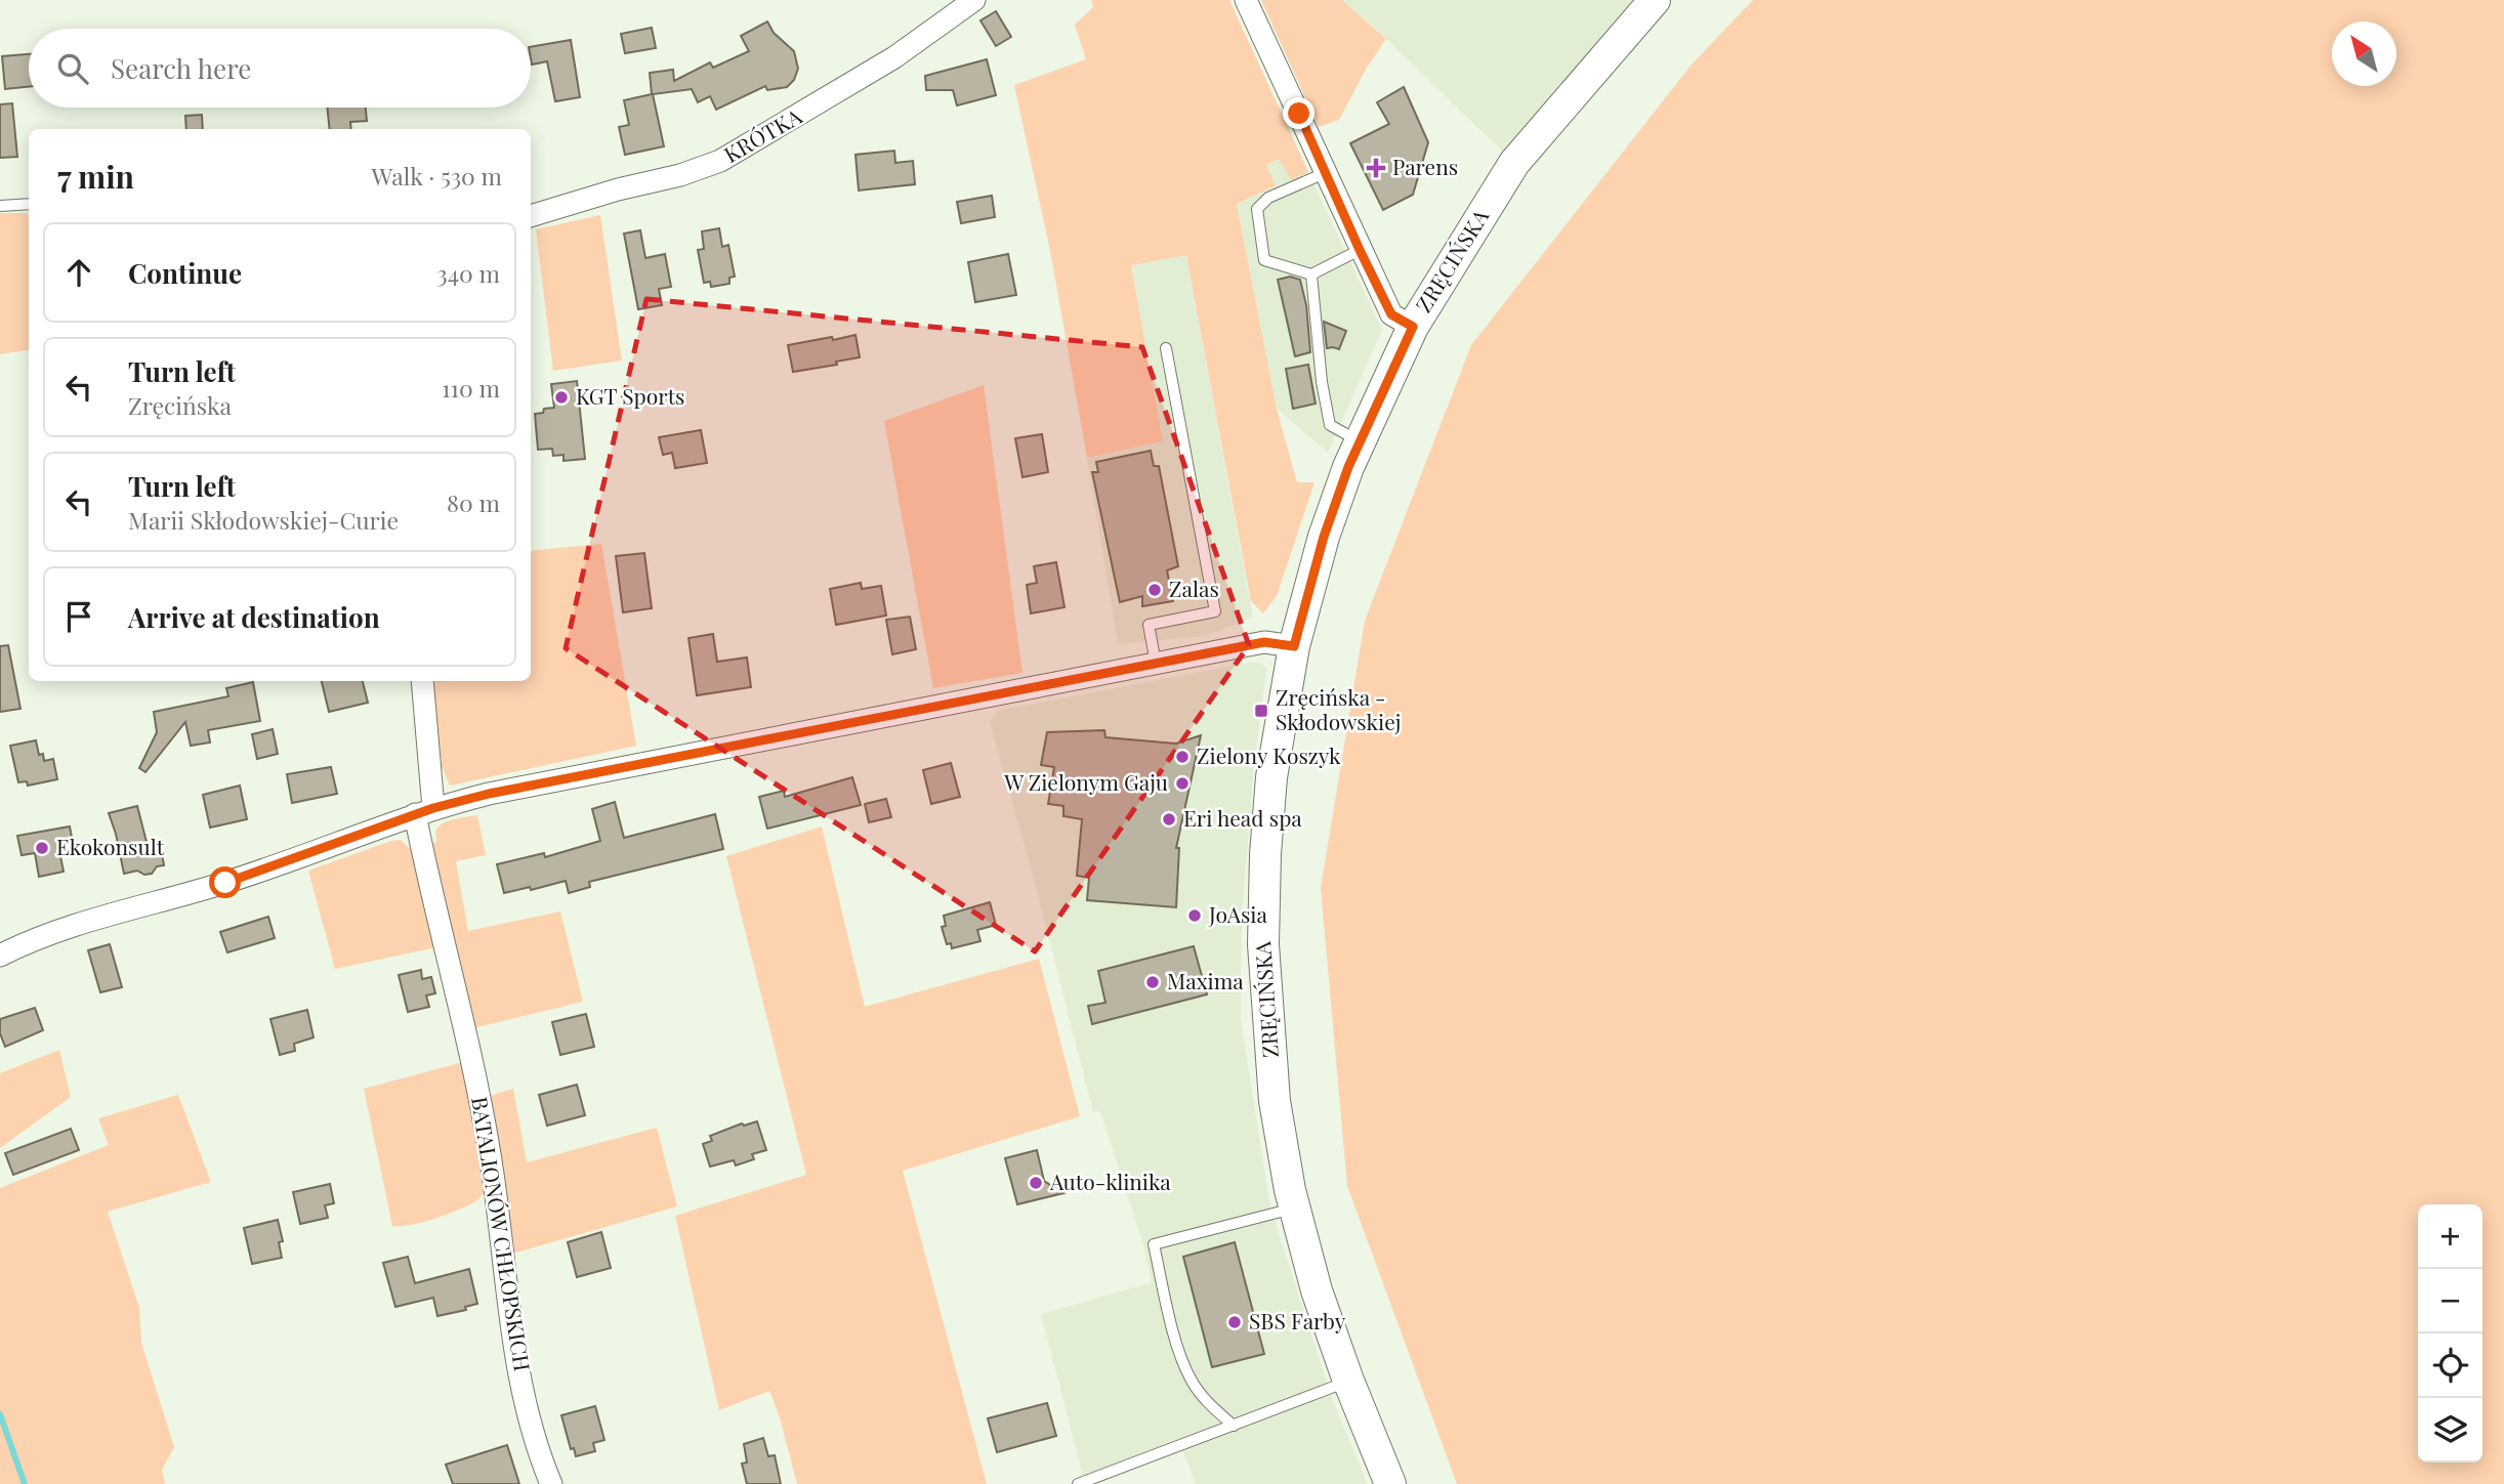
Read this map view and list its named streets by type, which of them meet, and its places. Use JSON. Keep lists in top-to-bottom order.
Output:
{
  "streets": {
    "street": ["KRÓTKA", "ZRĘCIŃSKA", "BATALIONÓW CHŁOPSKICH"]
  },
  "places": {
    "health": ["Parens"],
    "other": [
      "KGT Sports",
      "Zalas",
      "Zielony Koszyk",
      "W Zielonym Gaju",
      "Eri head spa",
      "Ekokonsult",
      "JoAsia",
      "Maxima",
      "Auto-klinika",
      "SBS Farby"
    ],
    "transit": ["Zręcińska - Skłodowskiej"]
  },
  "north": "top left",
  "page": {
    "search": "Search here",
    "heading": ["7 min", "Walk · 530 m"],
    "list": [
      ["Continue", "340 m"],
      ["Turn left", "Zręcińska", "110 m"],
      ["Turn left", "Marii Skłodowskiej-Curie", "80 m"],
      "Arrive at destination"
    ],
    "map_buttons": ["+", "−"]
  }
}
